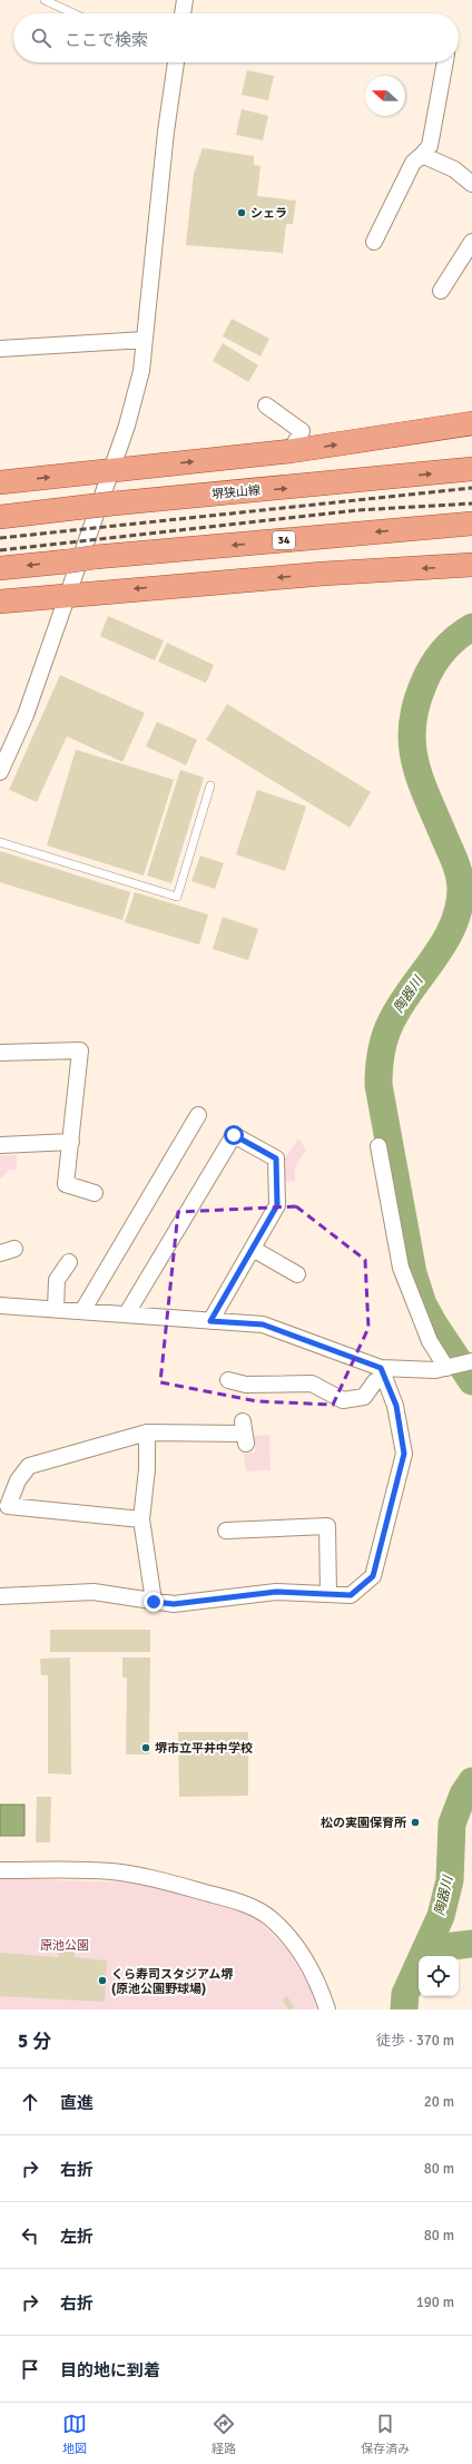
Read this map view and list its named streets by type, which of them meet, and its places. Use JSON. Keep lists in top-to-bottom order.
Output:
{
  "streets": {
    "main road": ["堺狭山線", "34"]
  },
  "water": ["陶器川"],
  "parks": ["原池公園"],
  "places": [
    "シェラ",
    "堺市立平井中学校",
    "松の実園保育所",
    "くら寿司スタジアム堺 (原池公園野球場)"
  ],
  "north": "left",
  "page": {
    "search": "ここで検索",
    "heading": ["5 分", "徒歩 · 370 m"],
    "list": [
      ["直進", "20 m"],
      ["右折", "80 m"],
      ["左折", "80 m"],
      ["右折", "190 m"],
      "目的地に到着"
    ],
    "nav": ["地図", "経路", "保存済み"]
  }
}
